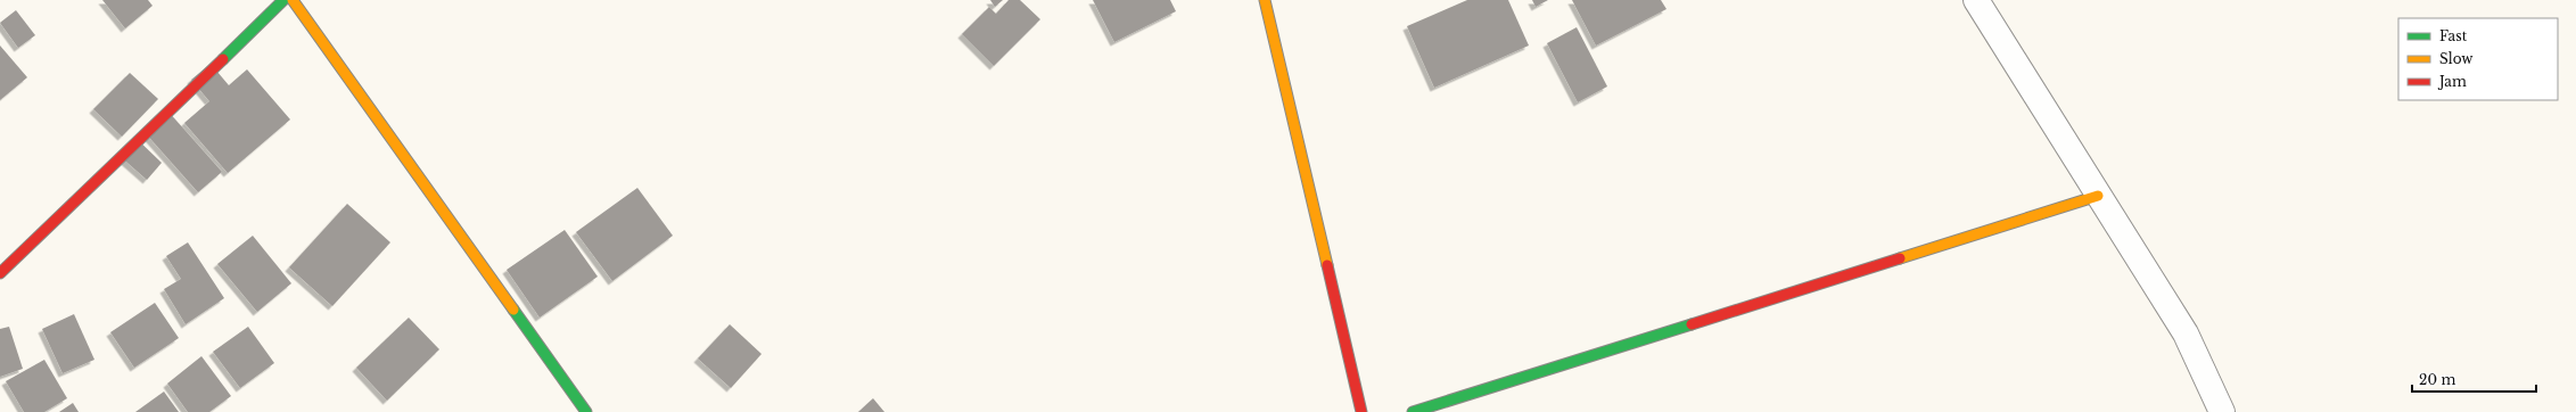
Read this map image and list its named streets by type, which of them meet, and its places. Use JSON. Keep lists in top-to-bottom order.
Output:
{
  "legend": ["Fast", "Slow", "Jam"],
  "scale_bar": "20 m"
}
